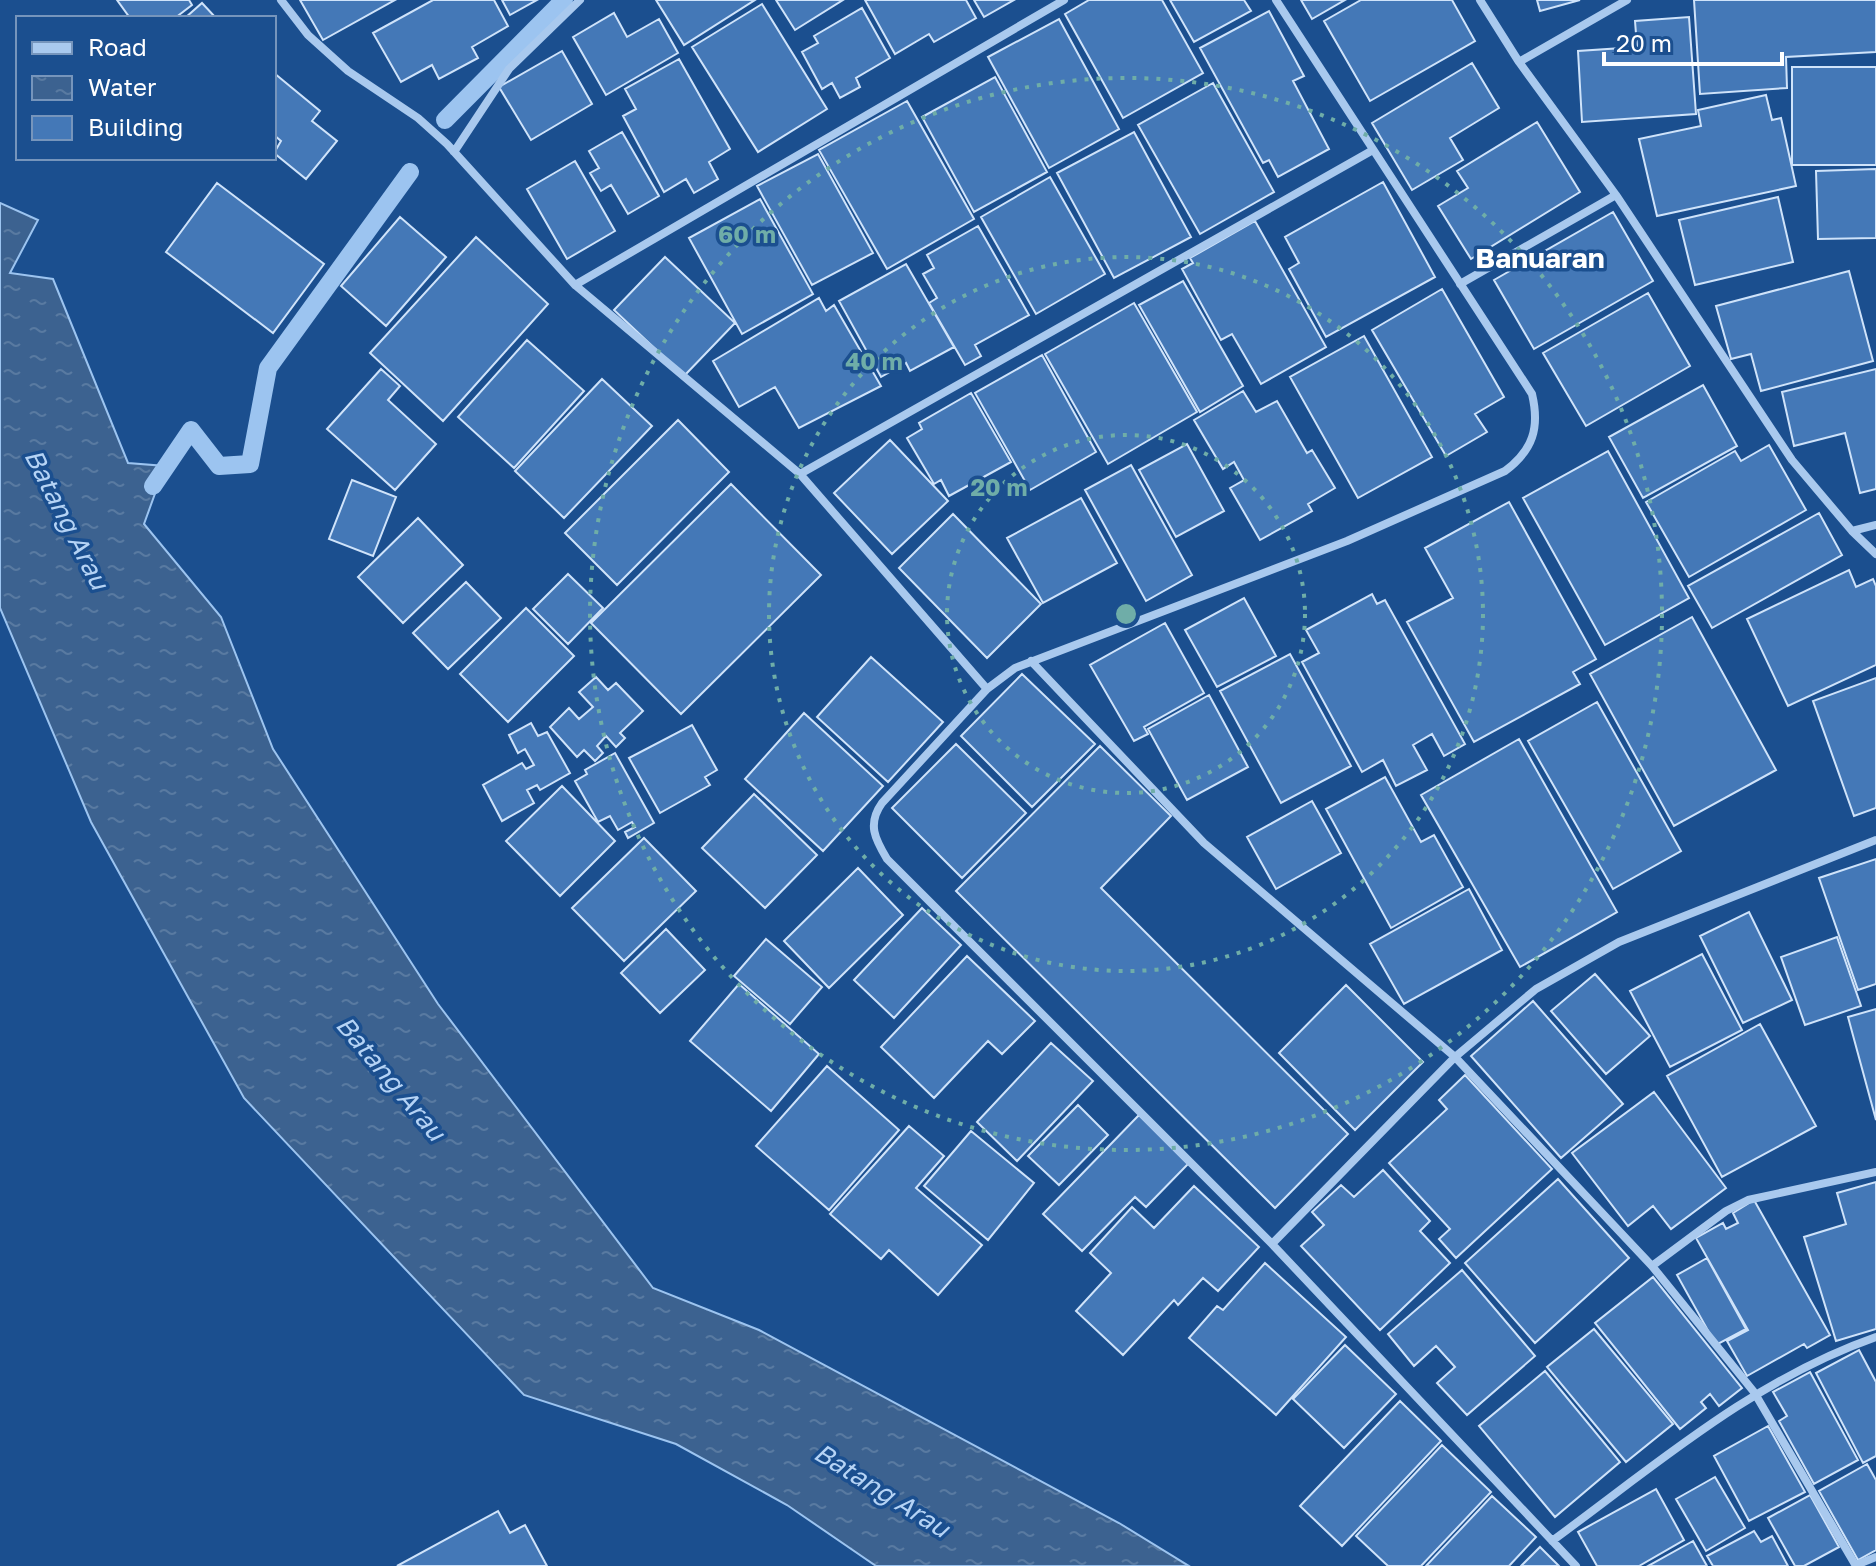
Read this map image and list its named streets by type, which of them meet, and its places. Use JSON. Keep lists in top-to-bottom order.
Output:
{
  "districts": ["Banuaran"],
  "water": ["Batang Arau"],
  "legend": ["Road", "Water", "Building"],
  "scale_bar": "20 m",
  "rings": ["60 m", "40 m", "20 m"]
}
